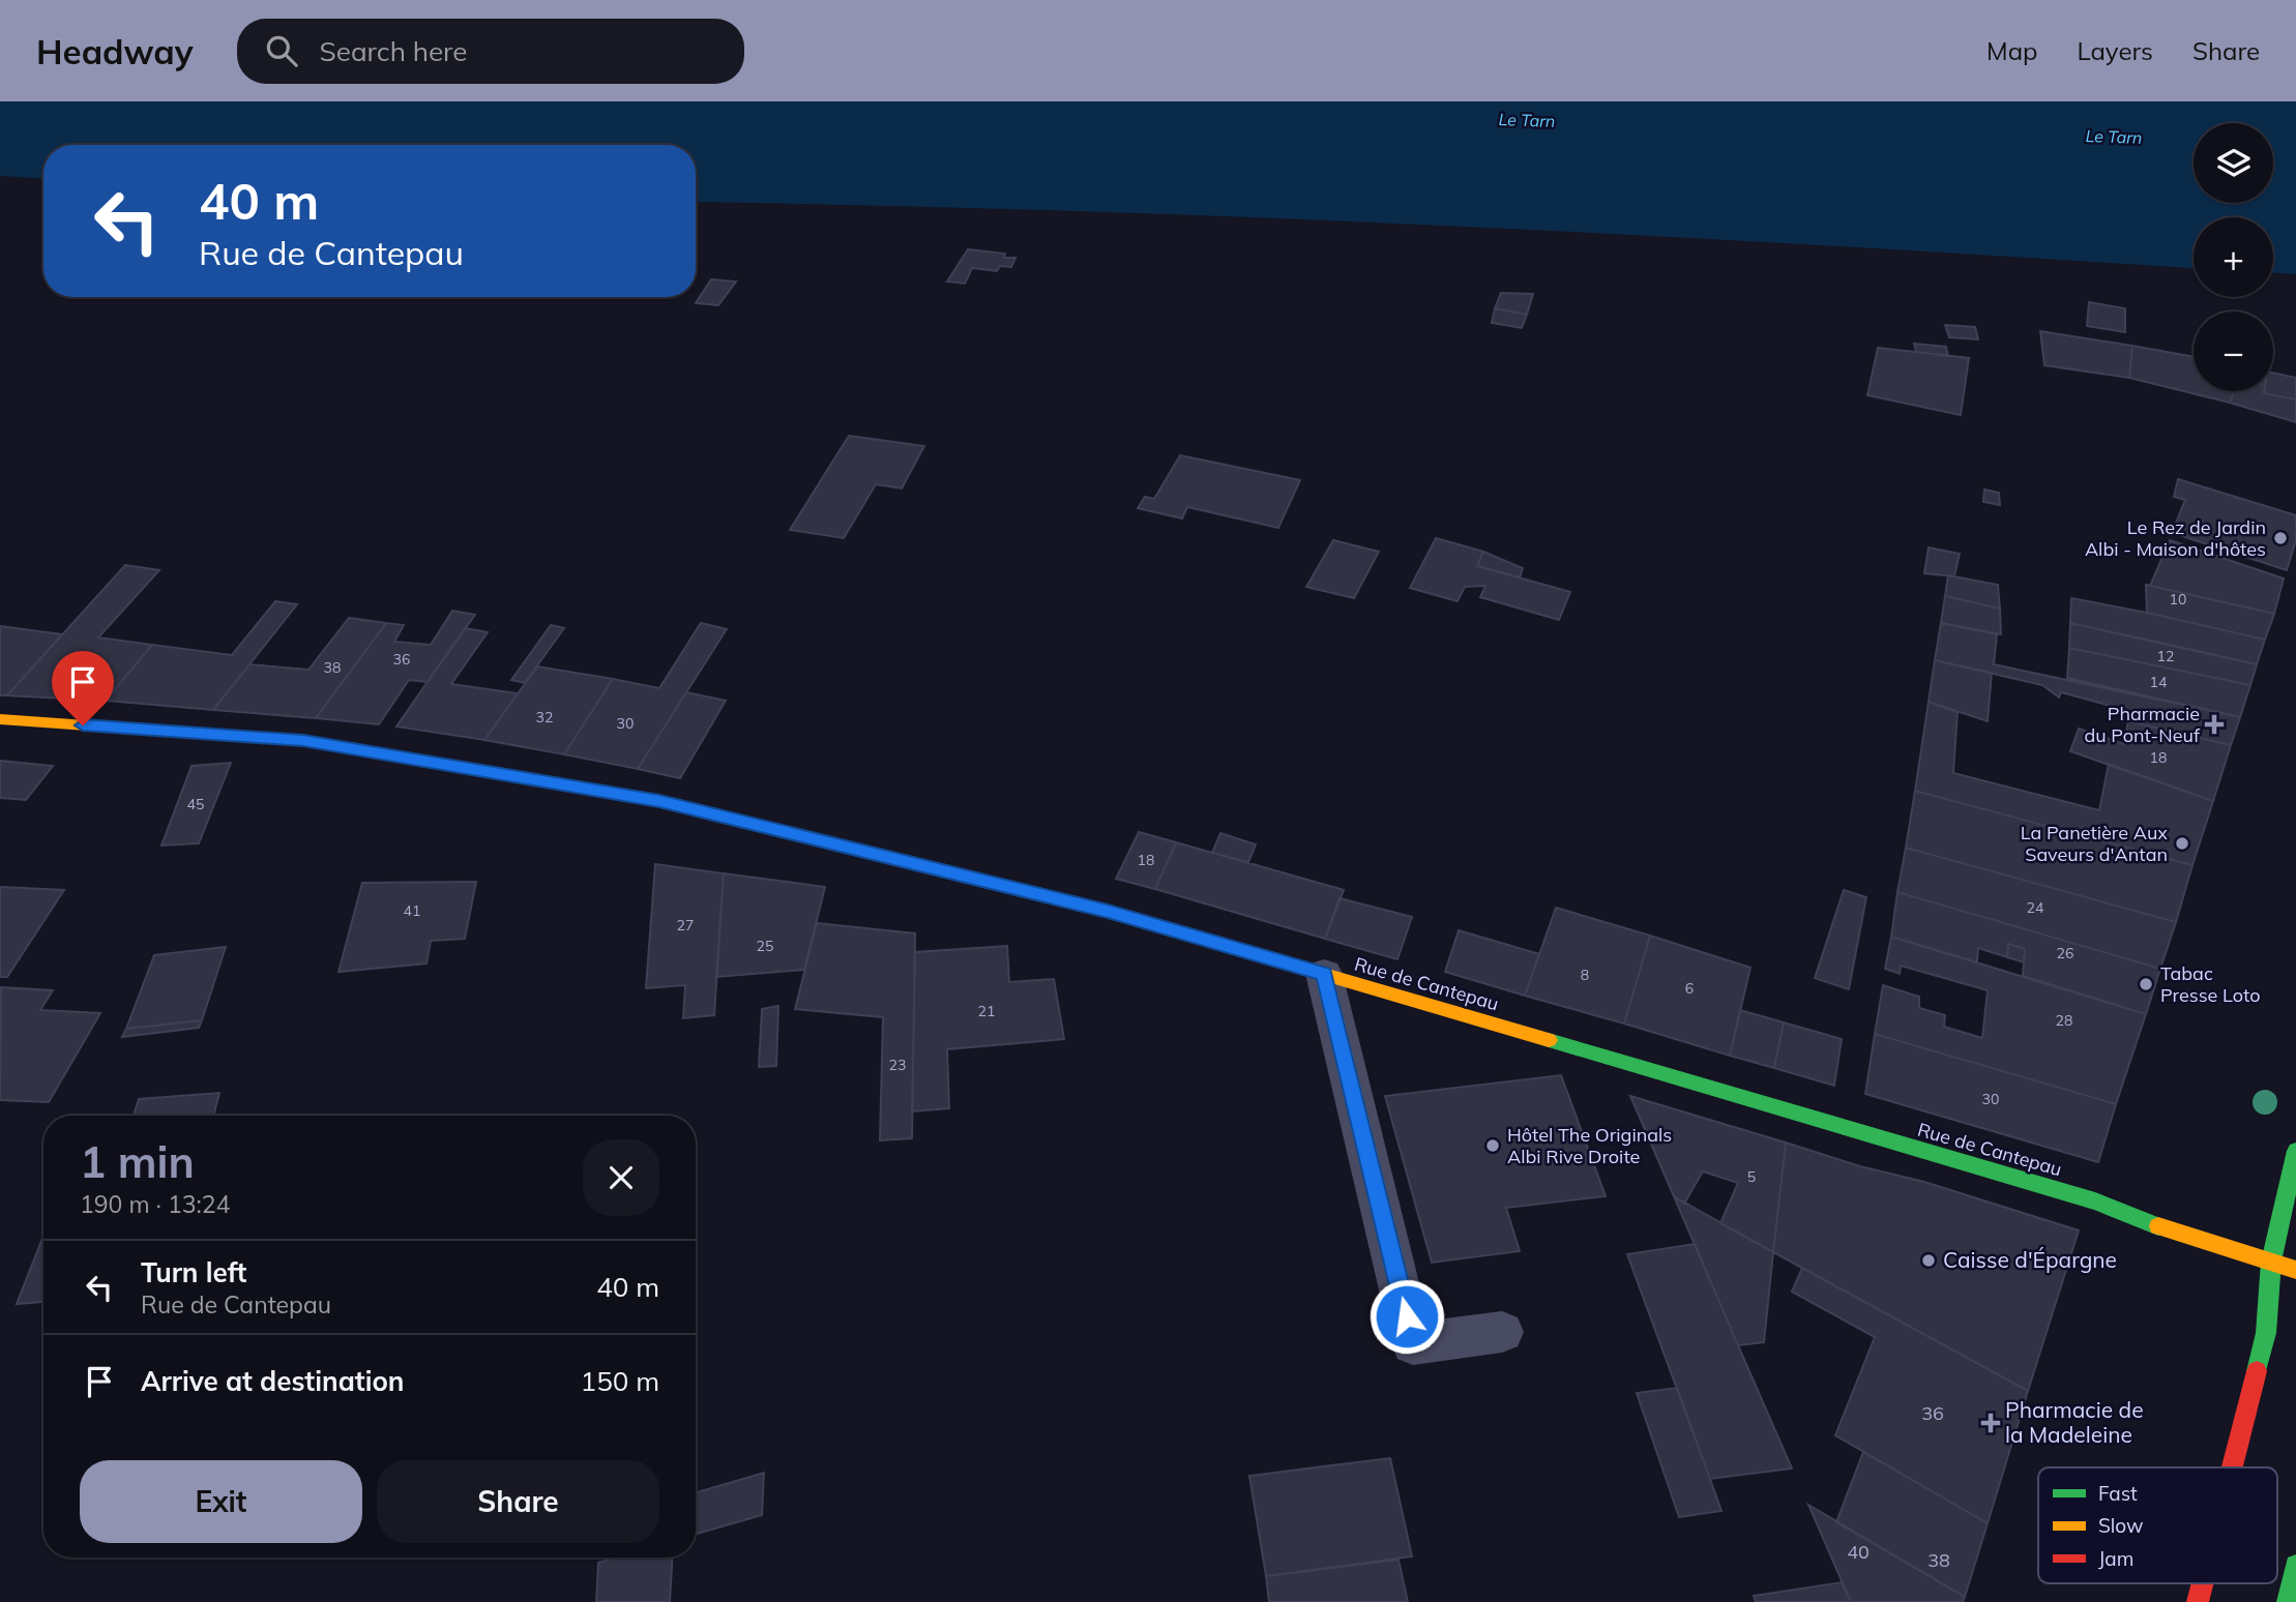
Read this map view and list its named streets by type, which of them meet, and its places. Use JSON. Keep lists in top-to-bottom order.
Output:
{
  "streets": {
    "street": ["Rue de Cantepau"]
  },
  "water": ["Le Tarn"],
  "places": {
    "other": [
      "Le Rez de Jardin Albi - Maison d'hôtes",
      "La Panetière Aux Saveurs d'Antan",
      "Tabac Presse Loto",
      "Hôtel The Originals Albi Rive Droite",
      "Caisse d'Épargne"
    ],
    "health": ["Pharmacie du Pont-Neuf", "Pharmacie de la Madeleine"]
  },
  "house_numbers": [
    "10",
    "12",
    "36",
    "38",
    "14",
    "32",
    "30",
    "18",
    "45",
    "18",
    "24",
    "41",
    "27",
    "25",
    "26",
    "8",
    "6",
    "21",
    "28",
    "23",
    "30",
    "5",
    "36",
    "40",
    "38"
  ],
  "legend": ["Fast", "Slow", "Jam"],
  "page": {
    "header": "Headway",
    "search": "Search here",
    "nav": ["Map", "Layers", "Share"],
    "map_buttons": ["+", "−"],
    "turn": ["40 m", "Rue de Cantepau"],
    "heading": ["1 min", "190 m · 13:24"],
    "list": [
      {
        "name": "Turn left",
        "note": "Rue de Cantepau",
        "value": "40 m"
      },
      {
        "name": "Arrive at destination",
        "value": "150 m"
      }
    ],
    "buttons": ["Exit", "Share"]
  }
}
